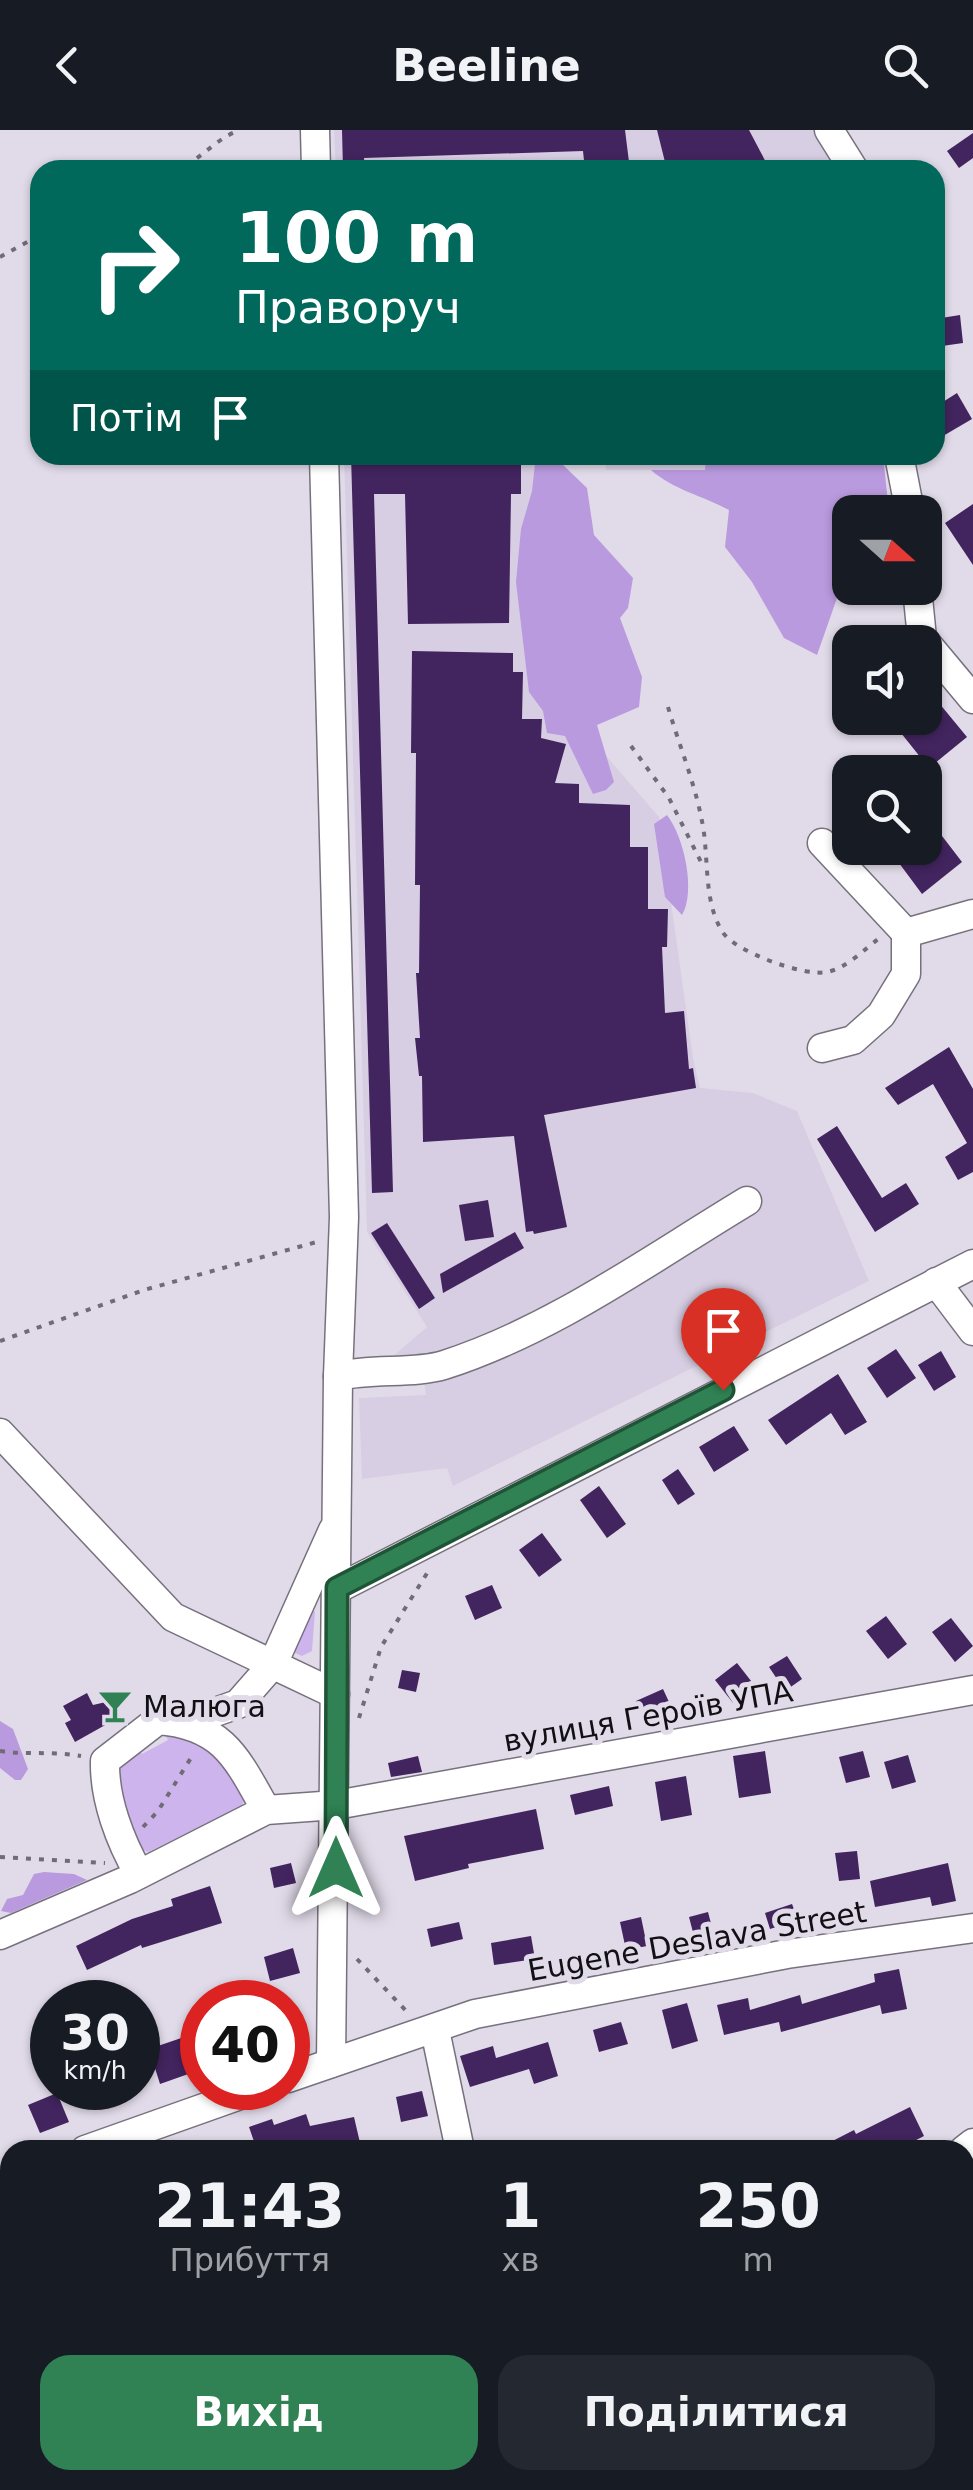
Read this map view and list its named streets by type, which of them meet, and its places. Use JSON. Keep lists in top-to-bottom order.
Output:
{
  "streets": {
    "street": ["вулиця Героїв УПА", "Eugene Deslava Street"]
  },
  "places": {
    "bar": ["Малюга"]
  },
  "north": "right",
  "page": {
    "header": "Beeline",
    "turn": ["100 m", "Праворуч"],
    "then": "Потім",
    "speed": "30 km/h",
    "limit": "40",
    "eta": [
      "21:43",
      "Прибуття",
      "1",
      "хв",
      "250",
      "m"
    ],
    "buttons": ["Вихід", "Поділитися"]
  }
}
